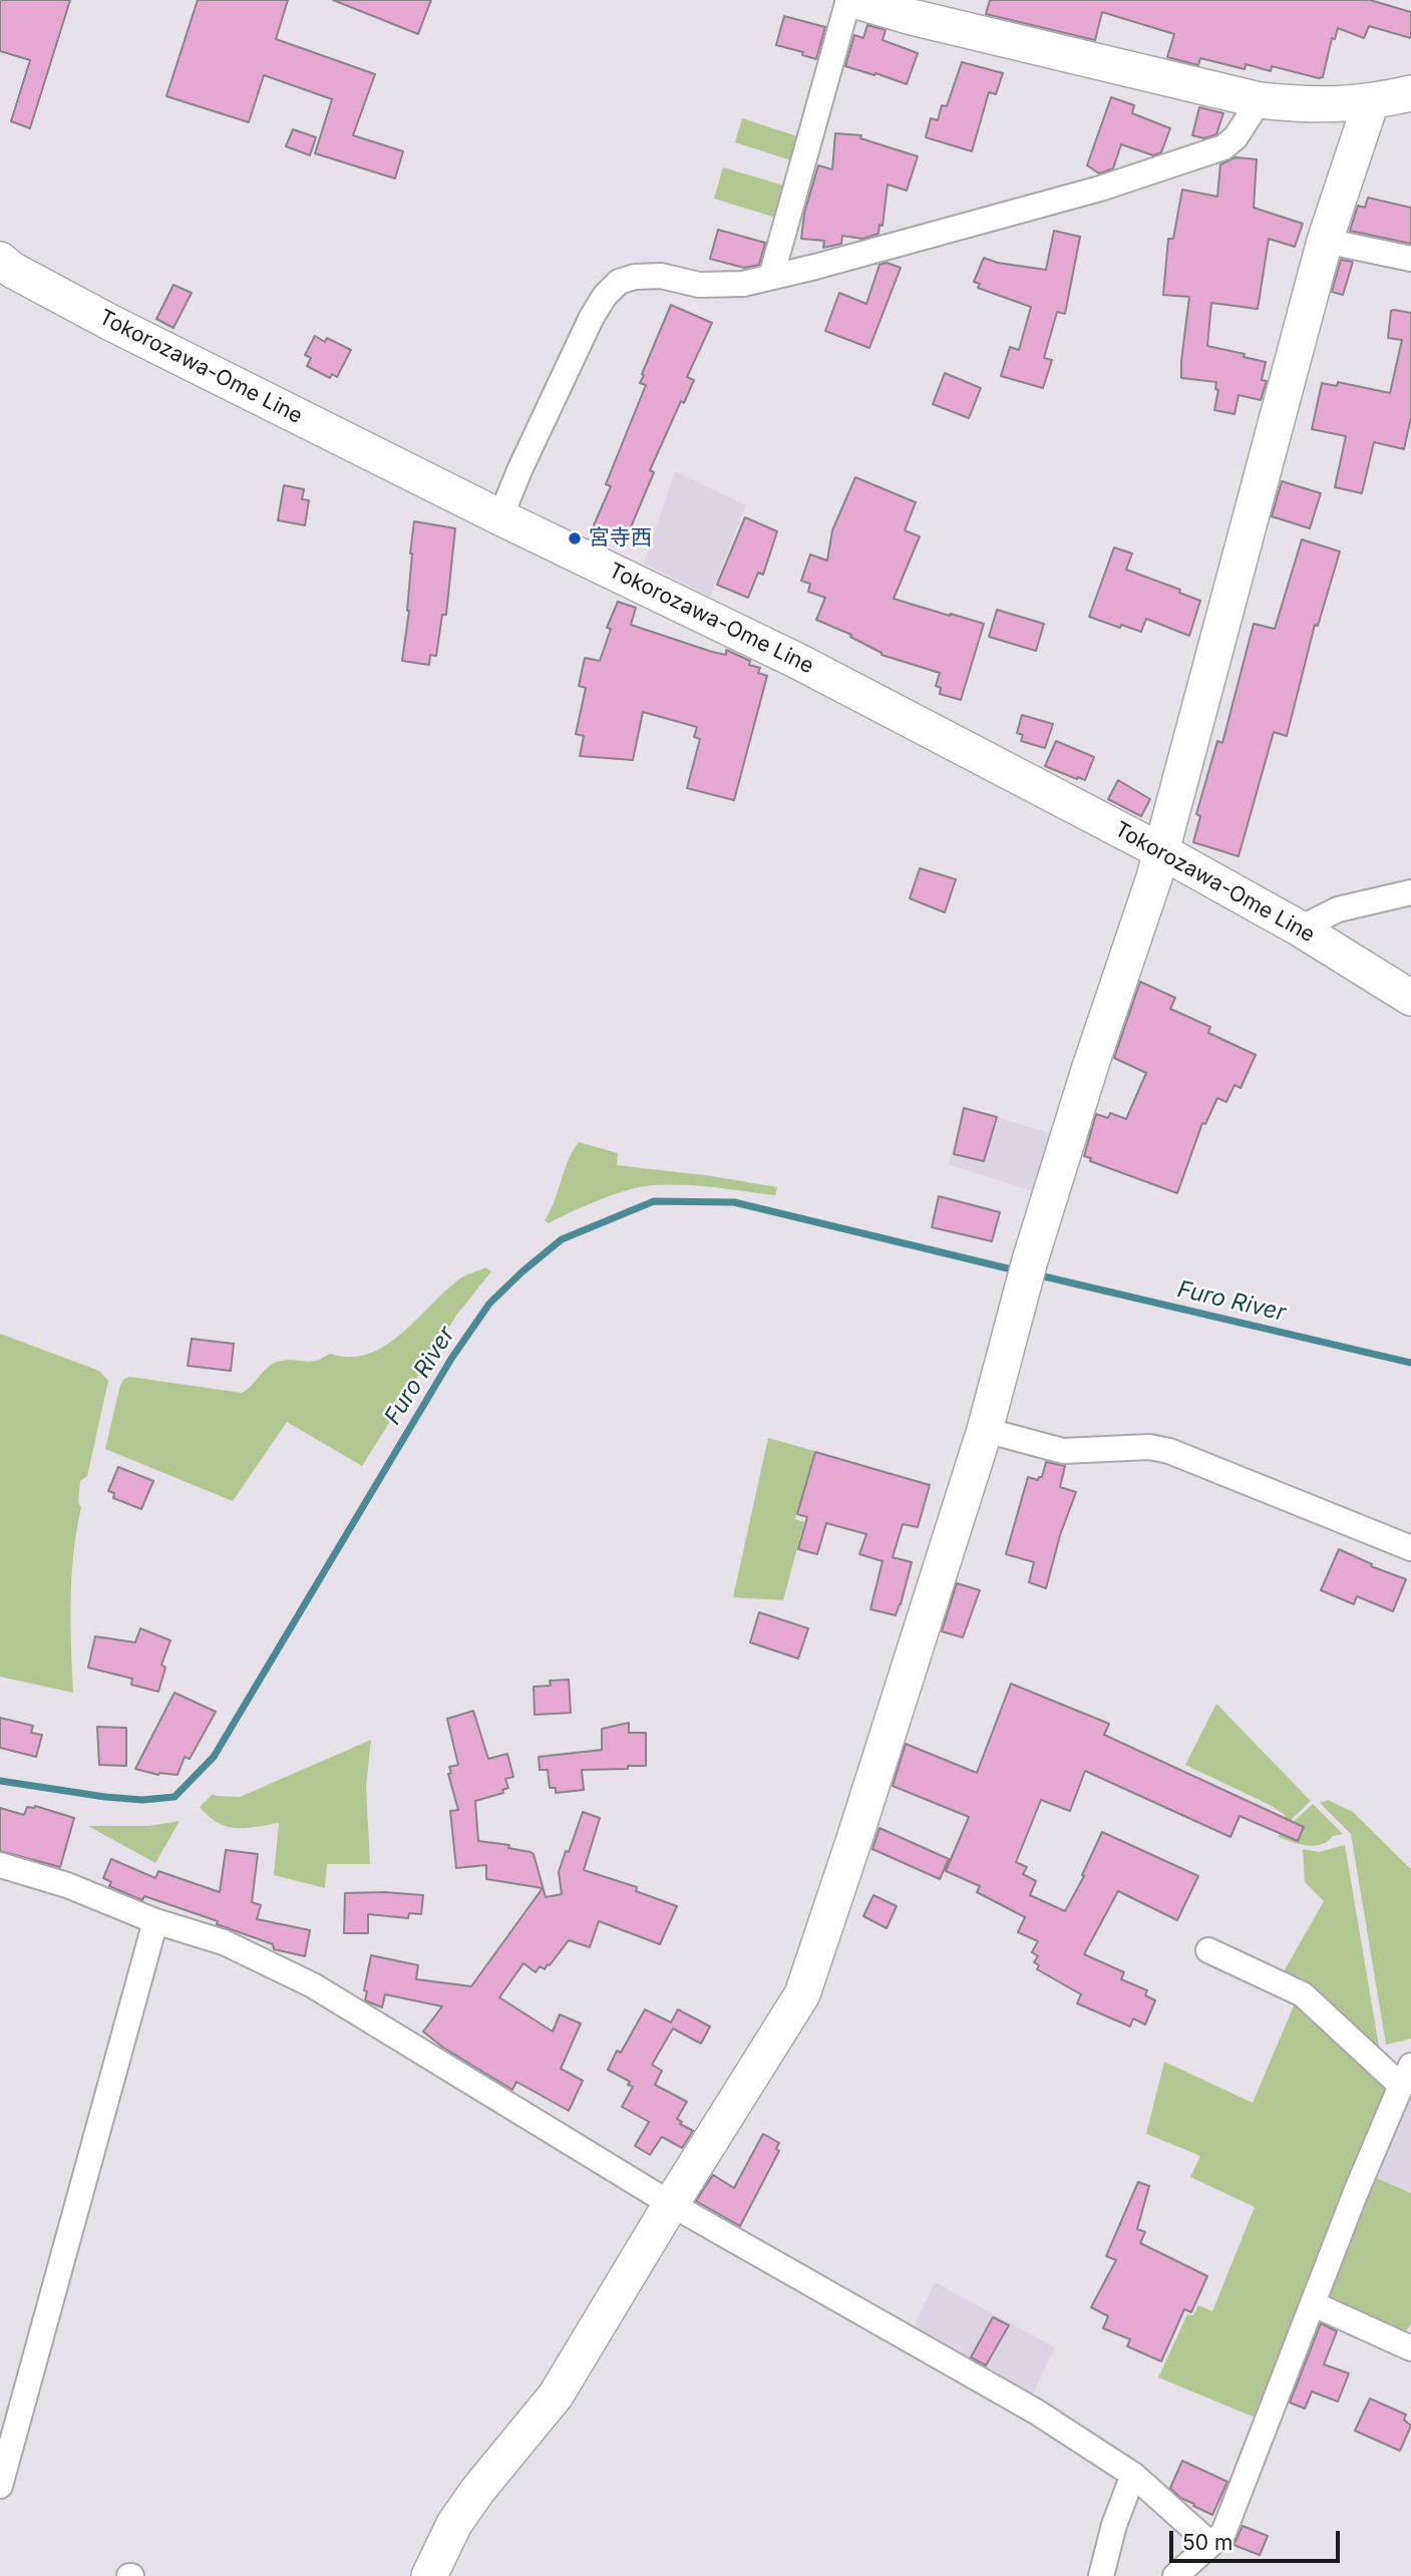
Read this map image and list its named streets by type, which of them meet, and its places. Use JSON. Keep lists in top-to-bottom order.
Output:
{
  "streets": {
    "street": ["Tokorozawa-Ome Line"]
  },
  "water": ["Furo River"],
  "places": ["宮寺西"],
  "scale_bar": "50 m"
}
